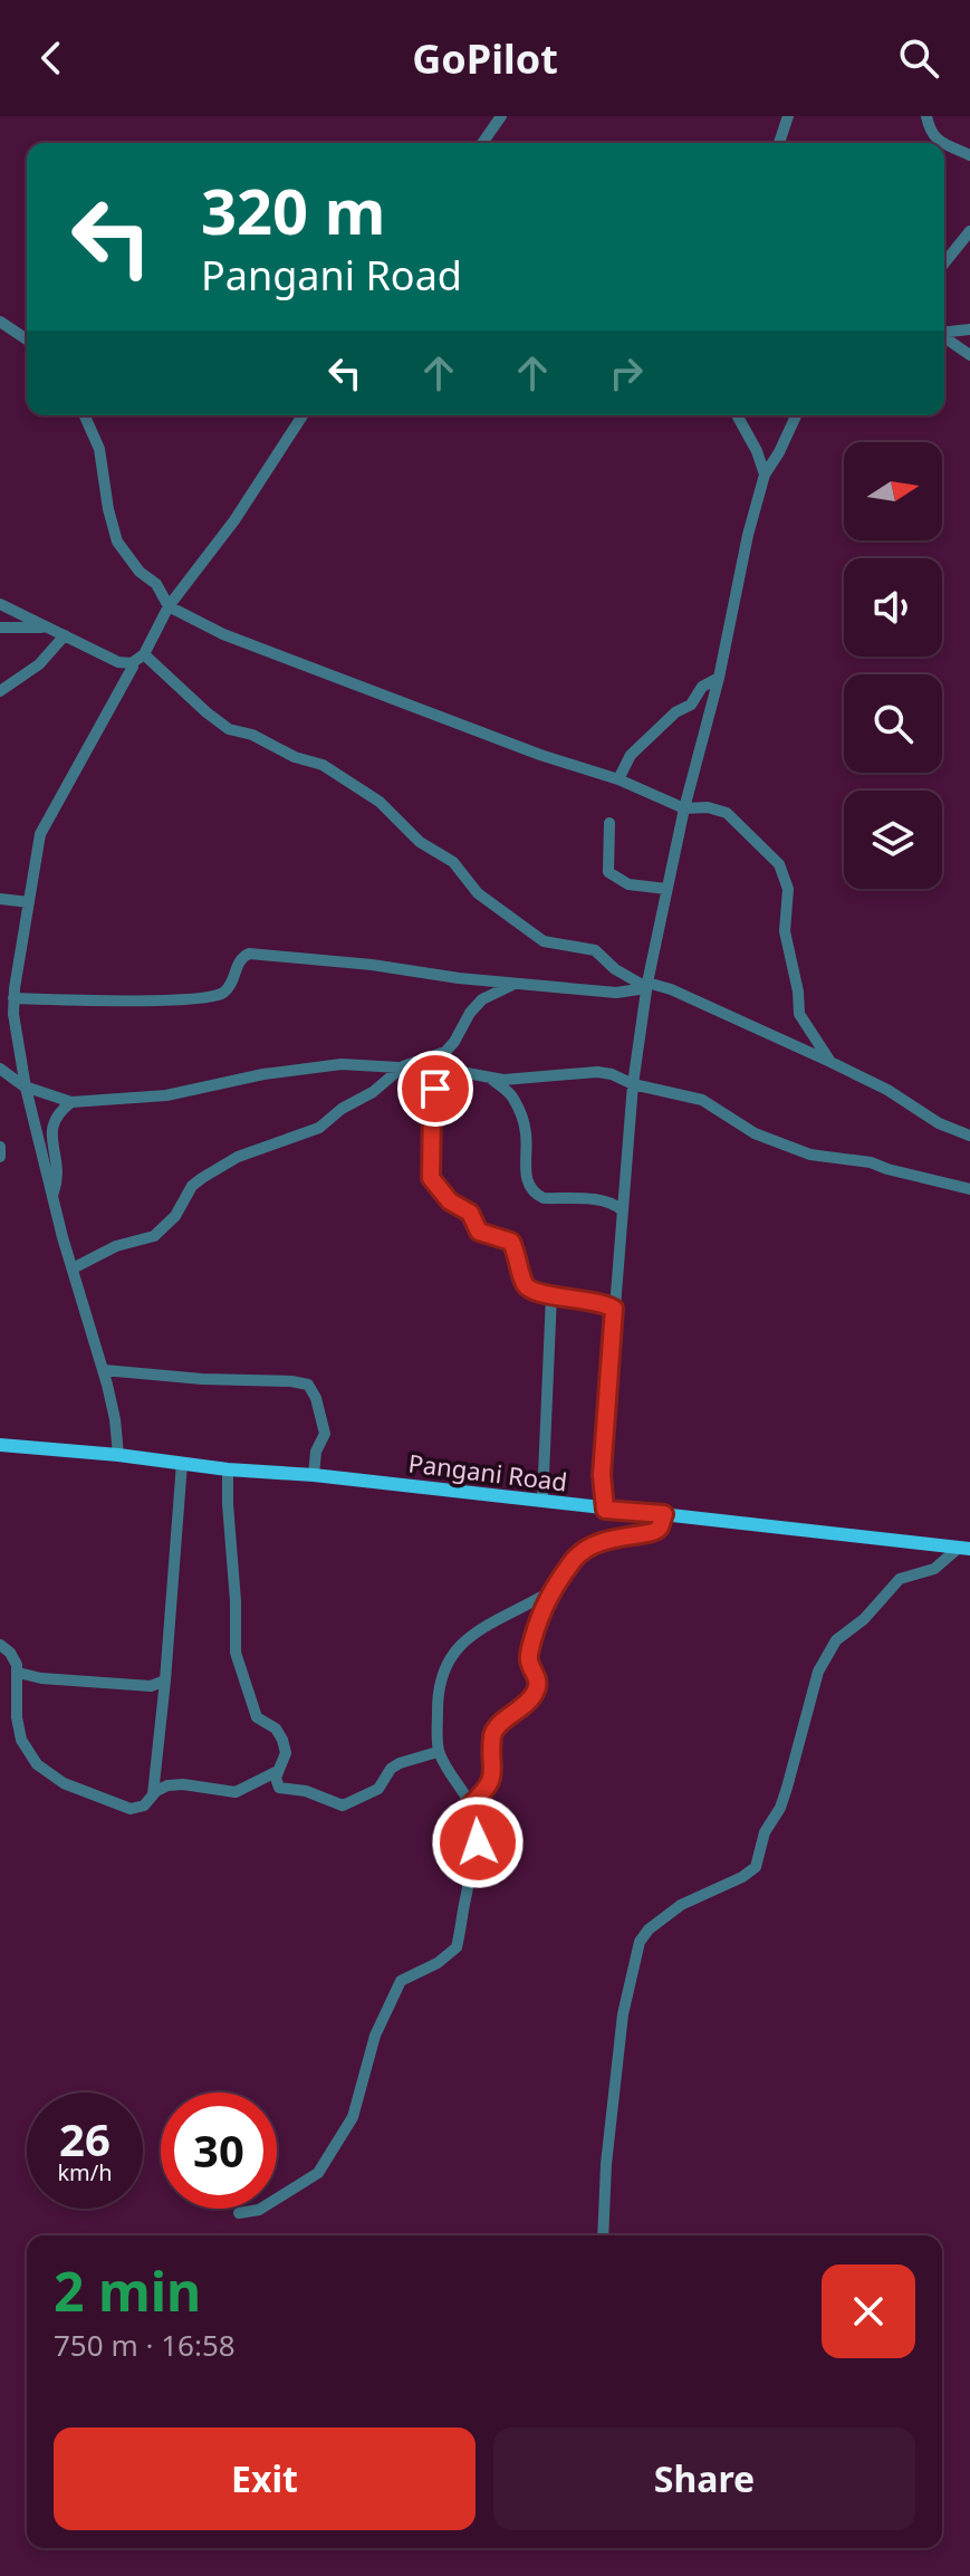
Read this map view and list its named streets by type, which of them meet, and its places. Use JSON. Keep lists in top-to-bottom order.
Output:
{
  "streets": {
    "main road": ["Pangani Road"]
  },
  "north": "right",
  "page": {
    "header": "GoPilot",
    "turn": ["320 m", "Pangani Road"],
    "speed": "26 km/h",
    "limit": "30",
    "heading": ["2 min", "750 m · 16:58"],
    "buttons": ["Exit", "Share"]
  }
}
